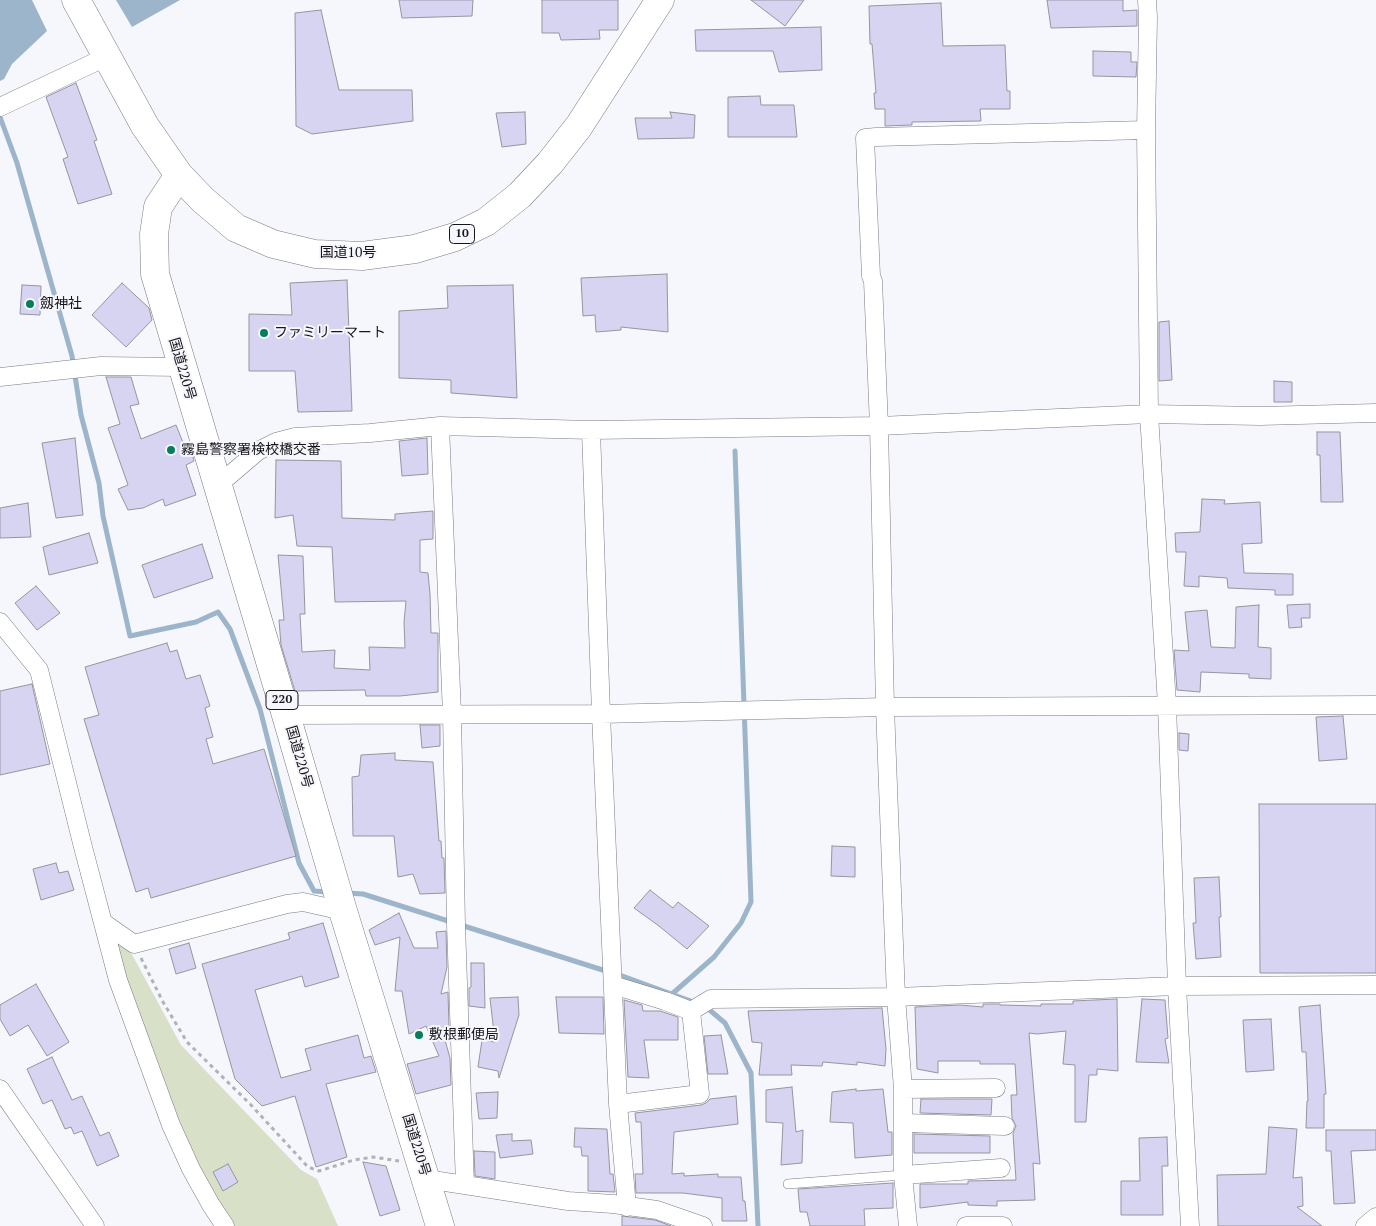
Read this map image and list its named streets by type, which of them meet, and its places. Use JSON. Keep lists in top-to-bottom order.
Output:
{
  "streets": {
    "highway": [
      "10",
      "国道10号",
      "国道220号",
      "220"
    ]
  },
  "crossings": [
    ["国道10号", "国道220号"]
  ],
  "places": [
    "劔神社",
    "ファミリーマート",
    "霧島警察署検校橋交番",
    "敷根郵便局"
  ]
}
